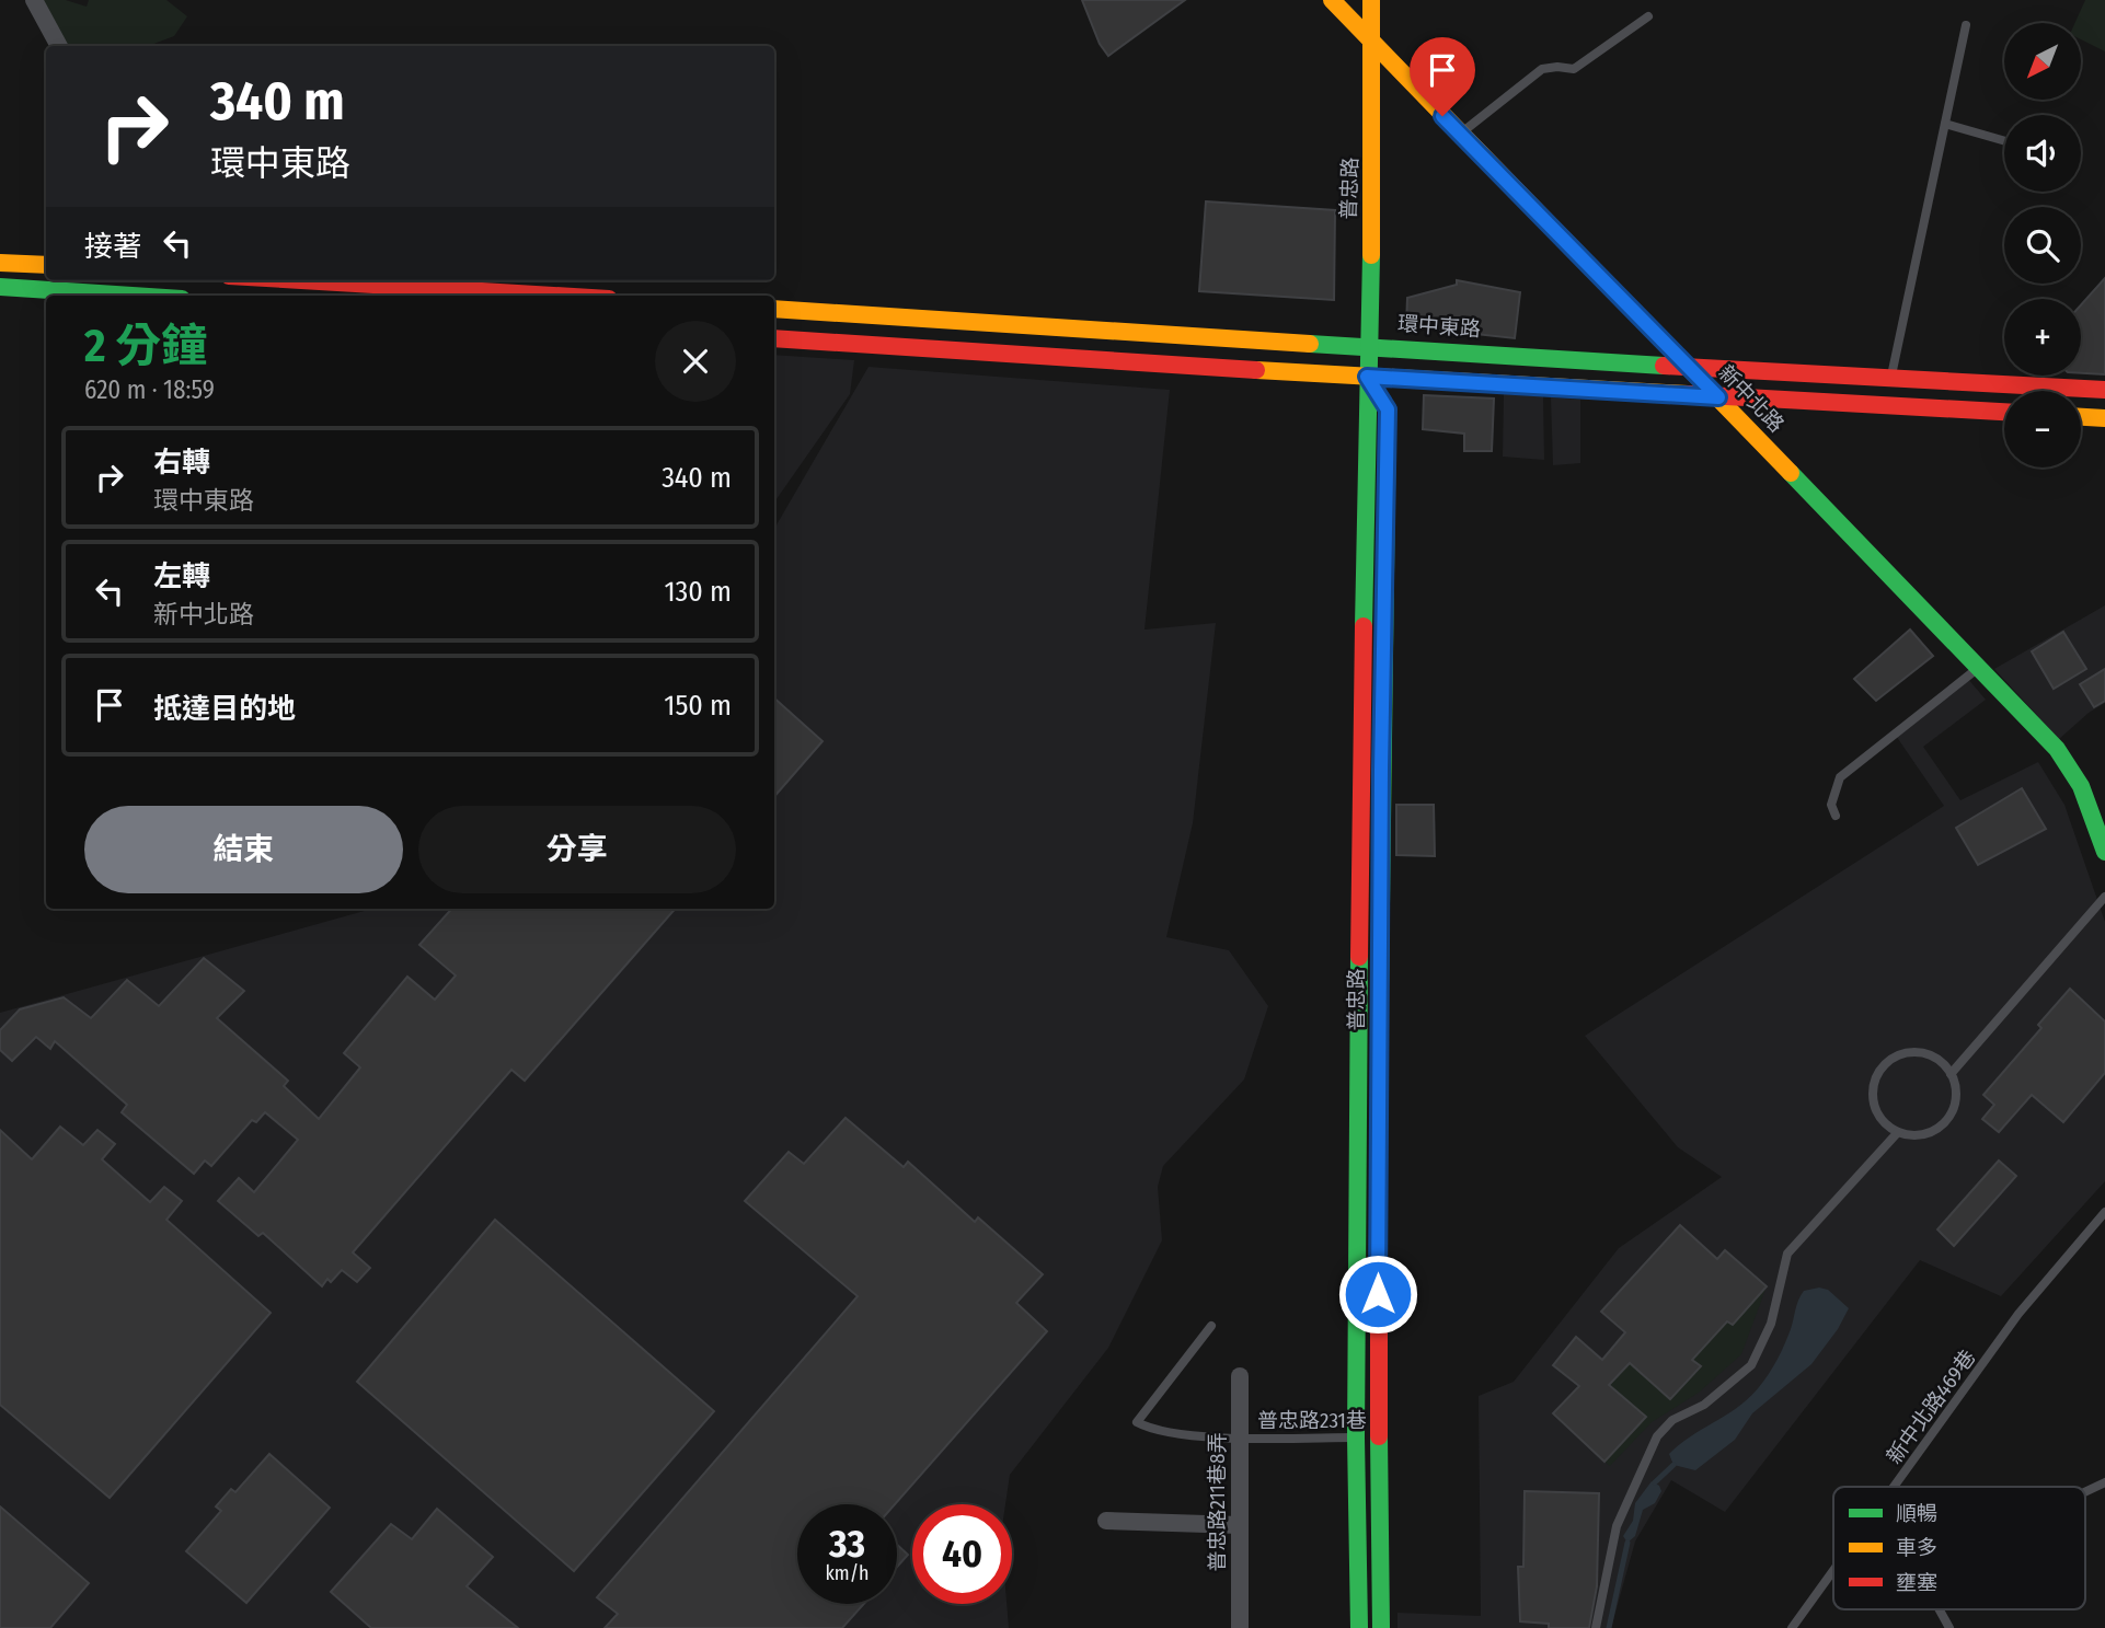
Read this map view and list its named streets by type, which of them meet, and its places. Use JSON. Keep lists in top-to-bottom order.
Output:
{
  "streets": {
    "street": [
      "普忠路",
      "環中東路",
      "新中北路",
      "普忠路211巷8弄"
    ],
    "lane": ["新中北路469巷", "普忠路231巷"]
  },
  "crossings": [
    ["普忠路", "環中東路"],
    ["普忠路", "新中北路"],
    ["普忠路", "普忠路231巷"],
    ["環中東路", "新中北路"],
    ["普忠路231巷", "普忠路211巷8弄"]
  ],
  "legend": ["順暢", "車多", "壅塞"],
  "north": "bottom left",
  "page": {
    "map_buttons": ["+", "−"],
    "turn": ["340 m", "環中東路"],
    "then": "接著",
    "heading": ["2 分鐘", "620 m · 18:59"],
    "list": [
      {
        "name": "右轉",
        "note": "環中東路",
        "value": "340 m"
      },
      {
        "name": "左轉",
        "note": "新中北路",
        "value": "130 m"
      },
      {
        "name": "抵達目的地",
        "value": "150 m"
      }
    ],
    "buttons": ["結束", "分享"],
    "speed": "33 km/h",
    "limit": "40"
  }
}
